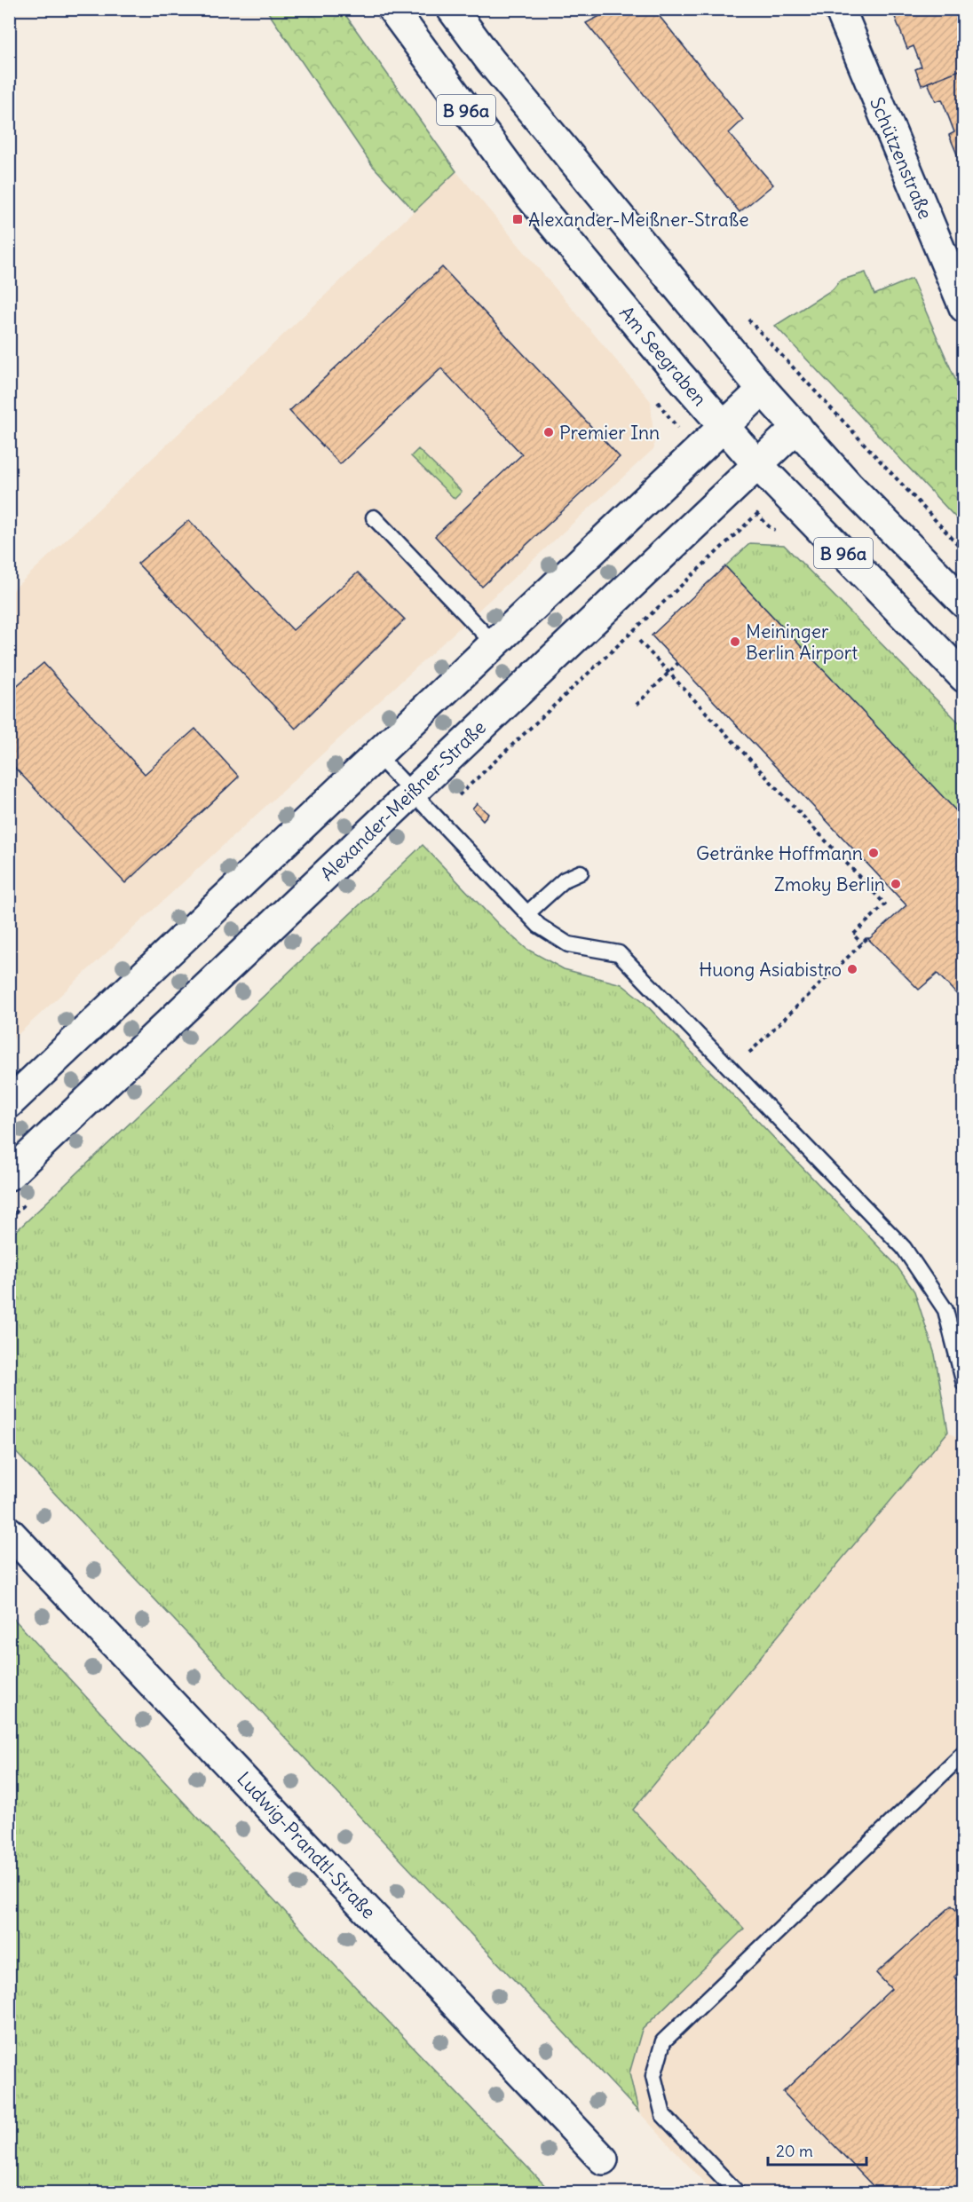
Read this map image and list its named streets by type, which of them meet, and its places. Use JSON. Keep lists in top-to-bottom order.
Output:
{
  "streets": {
    "street": [
      "B 96a",
      "Schützenstraße",
      "Am Seegraben",
      "Alexander-Meißner-Straße",
      "Ludwig-Prandtl-Straße"
    ]
  },
  "crossings": [
    ["B 96a", "Alexander-Meißner-Straße"],
    ["Am Seegraben", "Alexander-Meißner-Straße"]
  ],
  "places": {
    "transit": ["Alexander-Meißner-Straße"],
    "other": [
      "Premier Inn",
      "Meininger Berlin Airport",
      "Getränke Hoffmann",
      "Zmoky Berlin",
      "Huong Asiabistro"
    ]
  },
  "scale_bar": "20 m"
}
